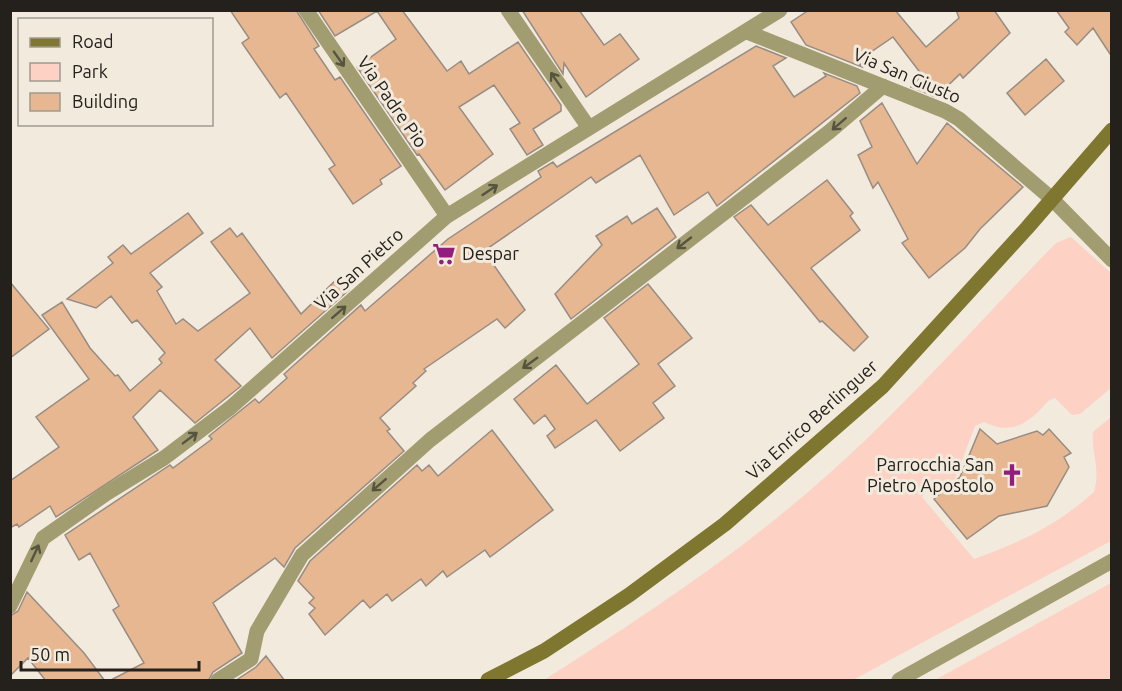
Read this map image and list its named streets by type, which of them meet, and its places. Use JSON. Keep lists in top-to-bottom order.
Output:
{
  "streets": {
    "main road": ["Via Enrico Berlinguer"],
    "street": ["Via San Giusto", "Via Padre Pio", "Via San Pietro"]
  },
  "crossings": [
    ["Via San Giusto", "Via San Pietro"],
    ["Via San Giusto", "Via Enrico Berlinguer"],
    ["Via Padre Pio", "Via San Pietro"]
  ],
  "one_way": ["Via Padre Pio", "Via San Pietro"],
  "places": {
    "supermarket": ["Despar"],
    "church": ["Parrocchia San Pietro Apostolo"]
  },
  "legend": ["Road", "Park", "Building"],
  "scale_bar": "50 m"
}
